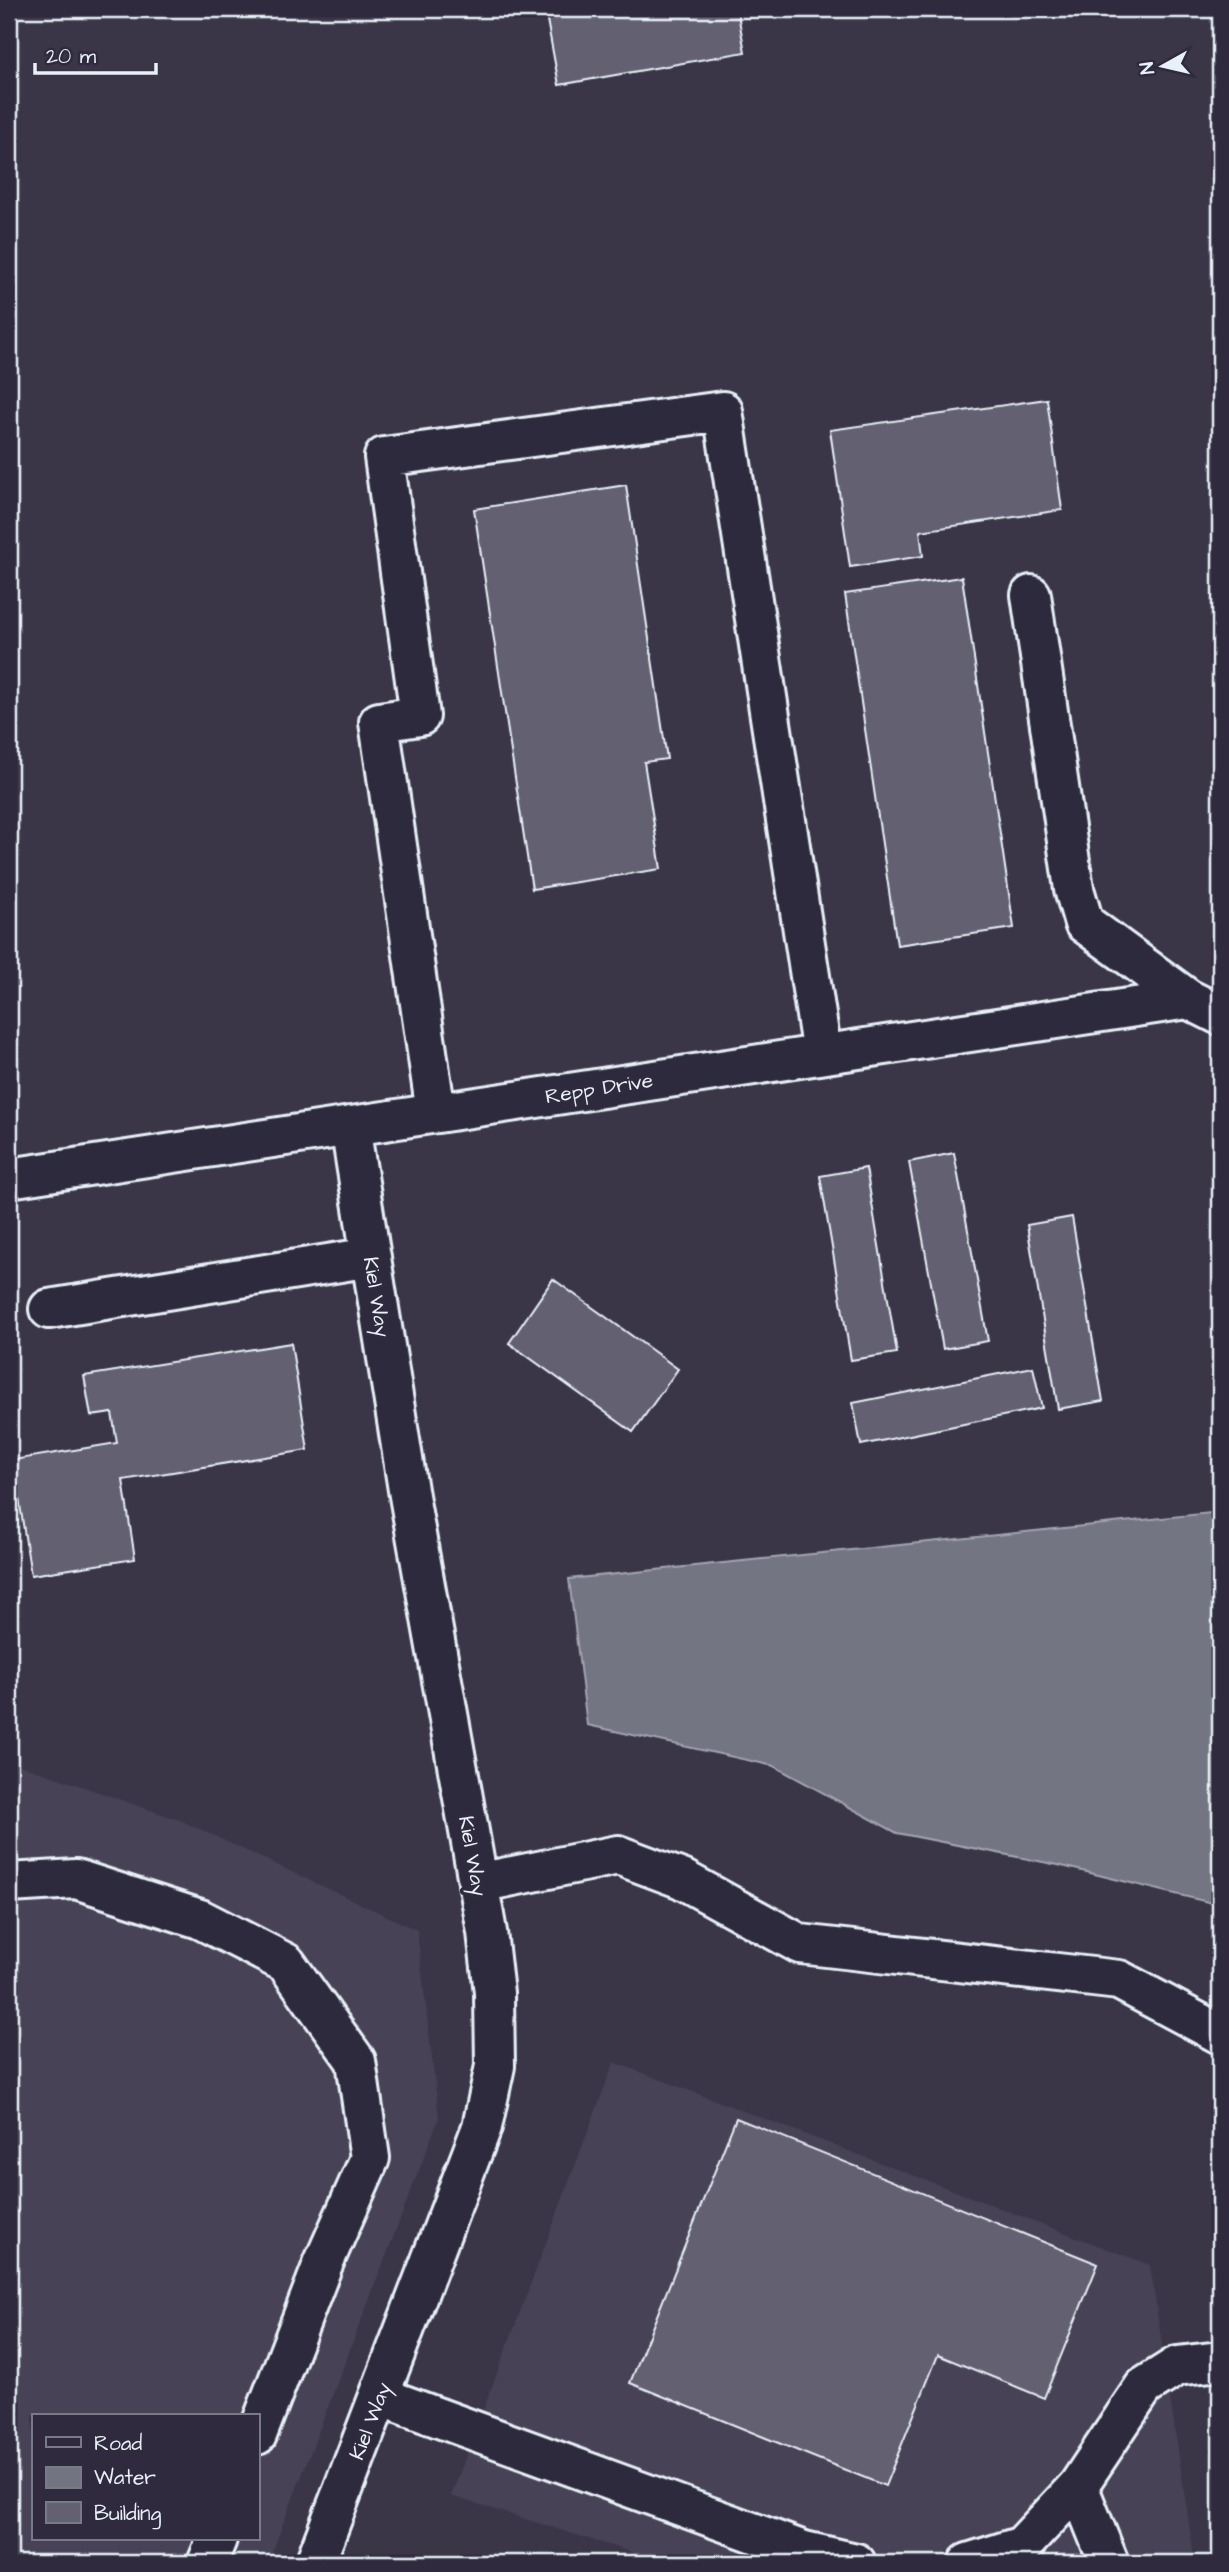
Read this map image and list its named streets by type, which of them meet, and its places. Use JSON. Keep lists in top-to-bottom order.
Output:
{
  "streets": {
    "street": ["Repp Drive", "Kiel Way"]
  },
  "crossings": [
    ["Repp Drive", "Kiel Way"]
  ],
  "legend": ["Road", "Water", "Building"],
  "scale_bar": "20 m",
  "north": "left"
}
